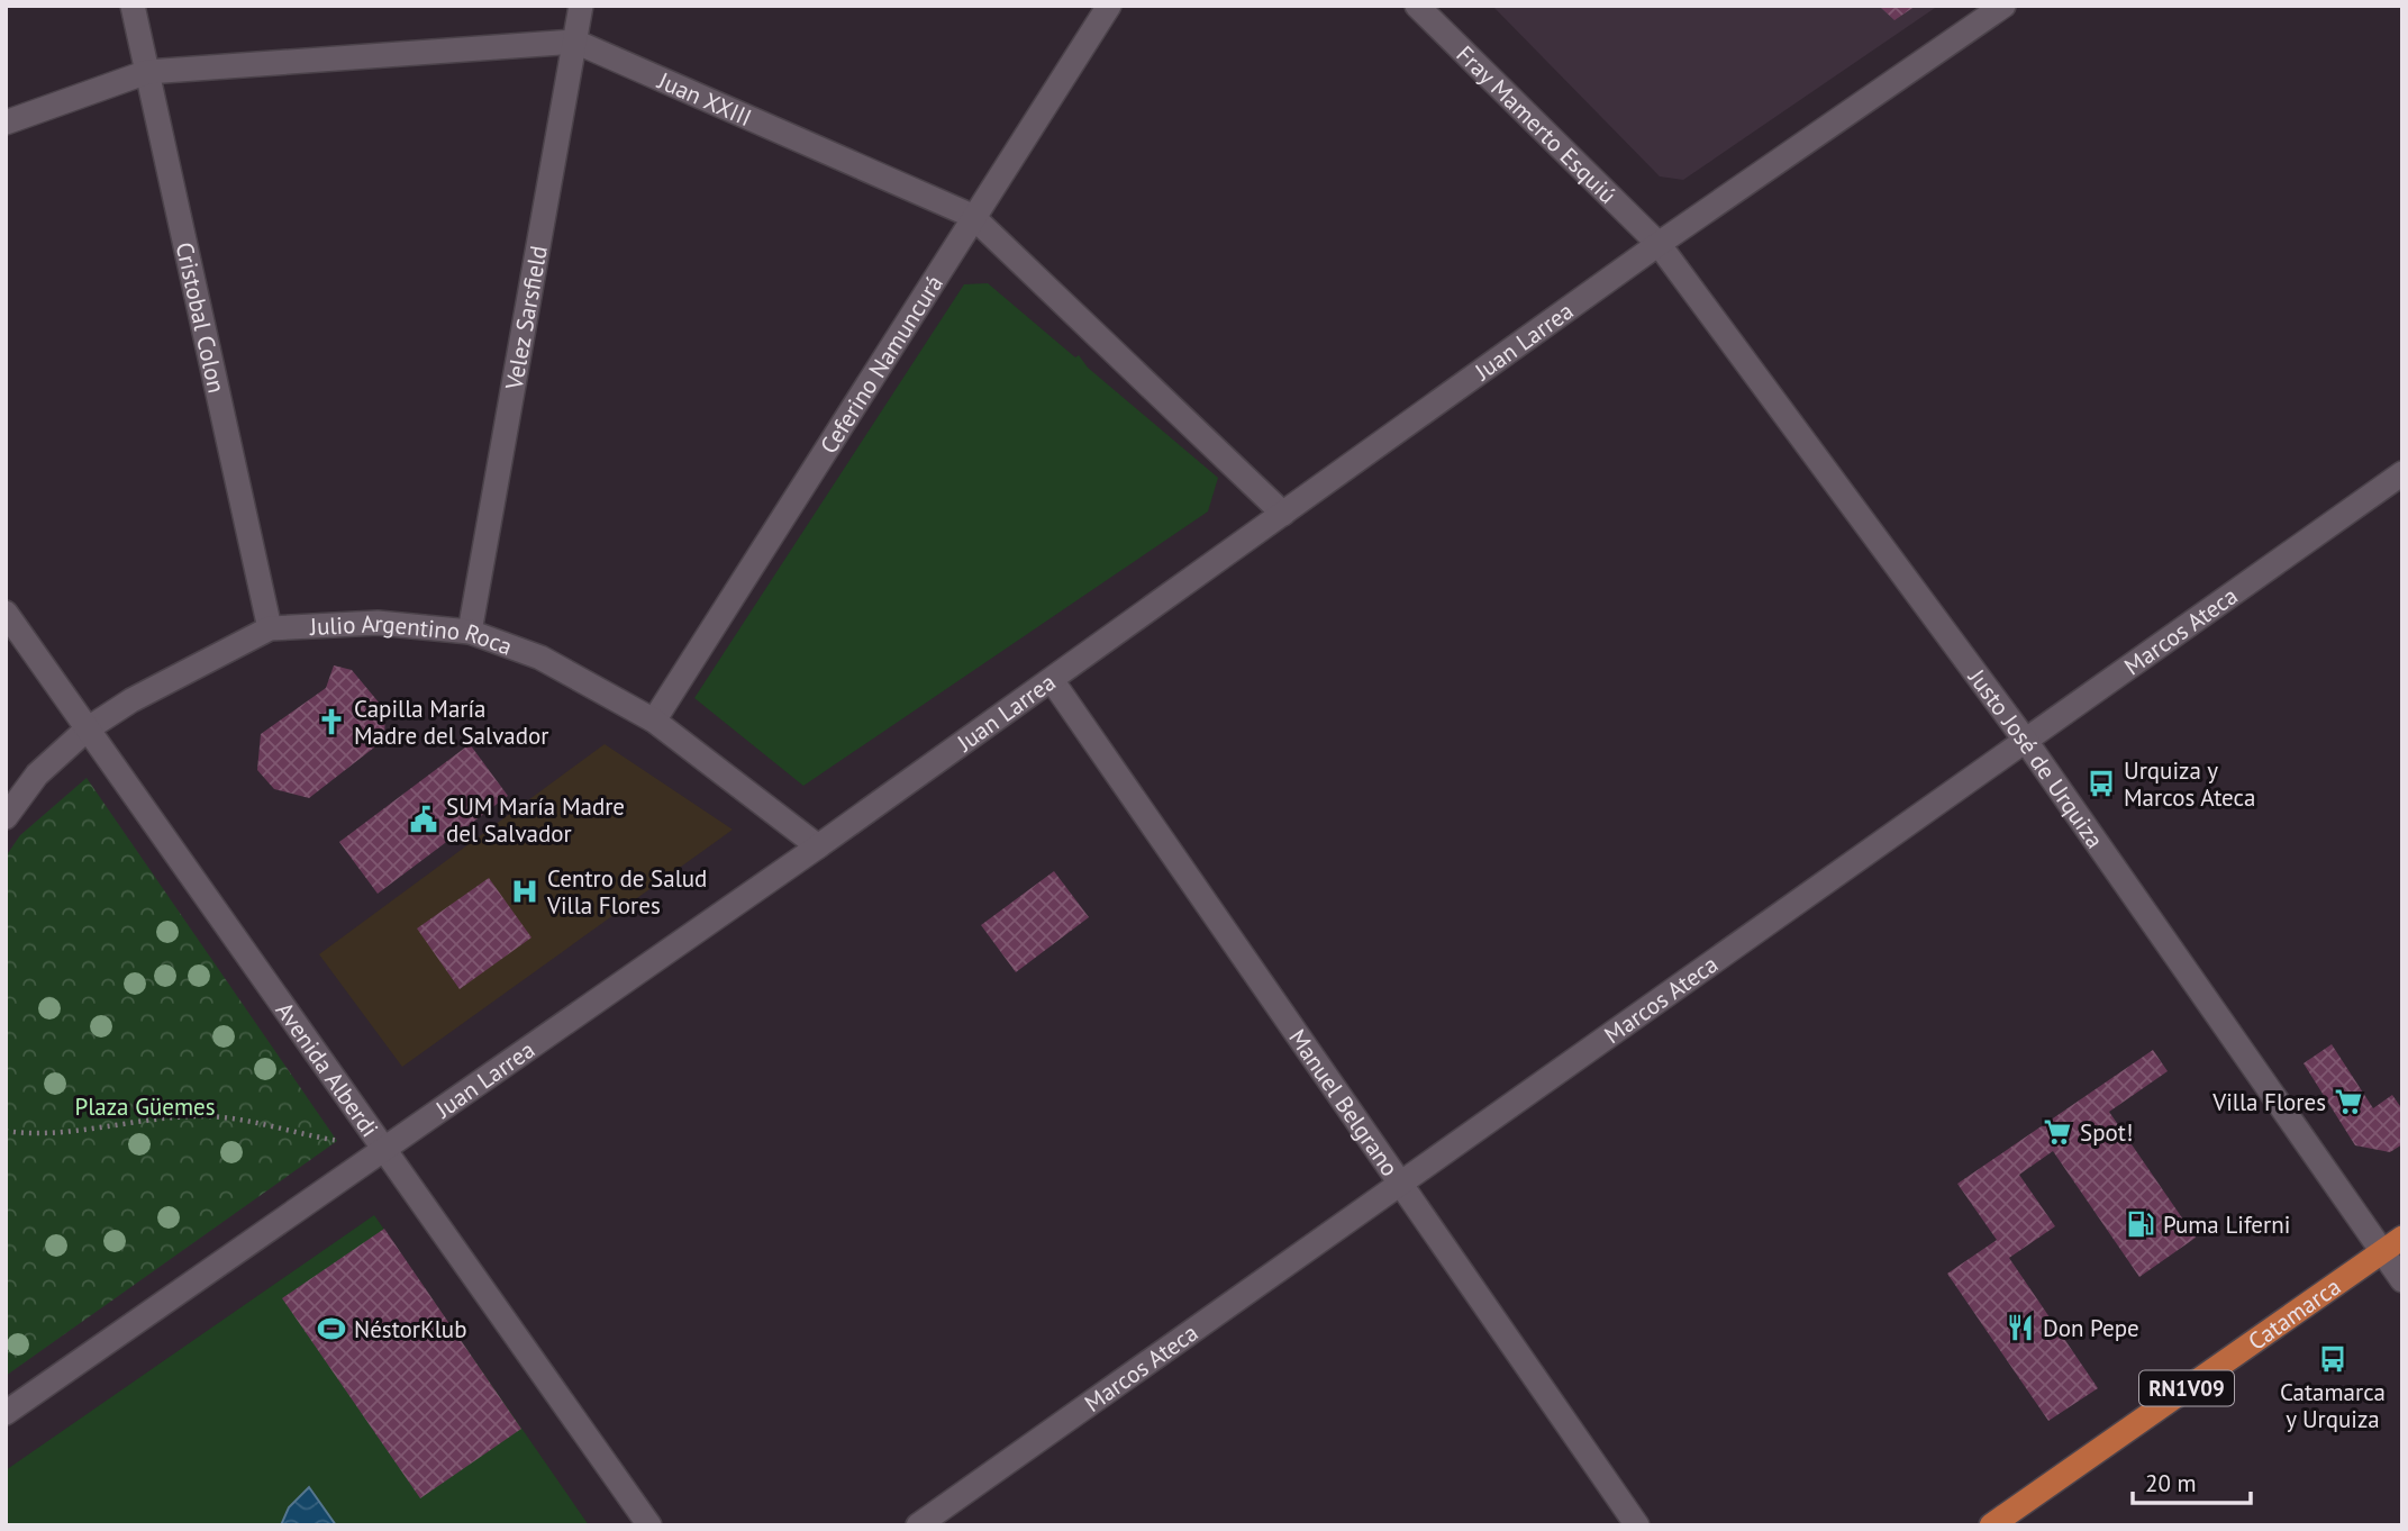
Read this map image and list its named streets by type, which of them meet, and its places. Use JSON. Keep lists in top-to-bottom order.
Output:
{
  "streets": {
    "main road": ["Catamarca", "RN1V09"],
    "street": [
      "Juan XXIII",
      "Fray Mamerto Esquiú",
      "Cristobal Colon",
      "Velez Sarsfield",
      "Juan Larrea",
      "Ceferino Namuncurá",
      "Marcos Ateca",
      "Julio Argentino Roca",
      "Justo José de Urquiza",
      "Avenida Alberdi",
      "Manuel Belgrano"
    ]
  },
  "crossings": [
    ["Juan XXIII", "Cristobal Colon"],
    ["Juan XXIII", "Velez Sarsfield"],
    ["Juan XXIII", "Juan Larrea"],
    ["Juan XXIII", "Ceferino Namuncurá"],
    ["Fray Mamerto Esquiú", "Juan Larrea"],
    ["Fray Mamerto Esquiú", "Justo José de Urquiza"],
    ["Cristobal Colon", "Julio Argentino Roca"],
    ["Velez Sarsfield", "Julio Argentino Roca"],
    ["Juan Larrea", "Julio Argentino Roca"],
    ["Juan Larrea", "Justo José de Urquiza"],
    ["Juan Larrea", "Avenida Alberdi"],
    ["Juan Larrea", "Manuel Belgrano"],
    ["Ceferino Namuncurá", "Julio Argentino Roca"],
    ["Marcos Ateca", "Justo José de Urquiza"],
    ["Marcos Ateca", "Manuel Belgrano"],
    ["Julio Argentino Roca", "Avenida Alberdi"],
    ["Justo José de Urquiza", "Catamarca"]
  ],
  "parks": ["Plaza Güemes"],
  "places": {
    "church": ["Capilla María Madre del Salvador"],
    "bus stop": ["Urquiza y Marcos Ateca", "Catamarca y Urquiza"],
    "public building": ["SUM María Madre del Salvador"],
    "hospital": ["Centro de Salud Villa Flores"],
    "supermarket": ["Villa Flores", "Spot!"],
    "fuel station": ["Puma Liferni"],
    "restaurant": ["Don Pepe"],
    "sports": ["NéstorKlub"]
  },
  "scale_bar": "20 m"
}
